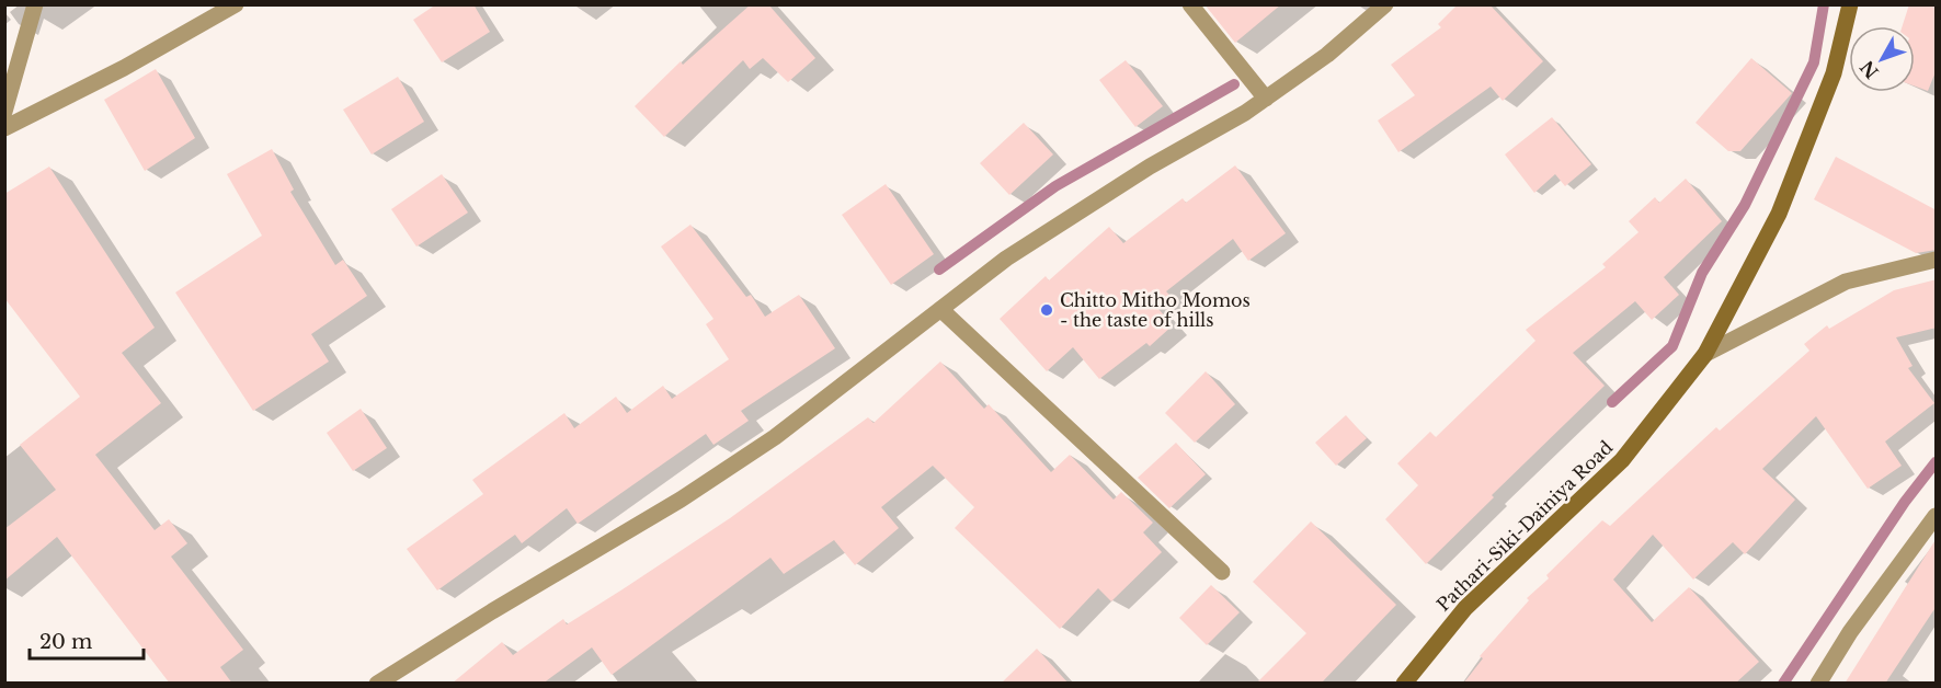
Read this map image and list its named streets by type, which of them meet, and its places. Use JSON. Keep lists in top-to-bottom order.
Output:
{
  "streets": {
    "main road": ["Pathari-Siki-Dainiya Road"]
  },
  "places": ["Chitto Mitho Momos - the taste of hills"],
  "scale_bar": "20 m",
  "north": "bottom left"
}
